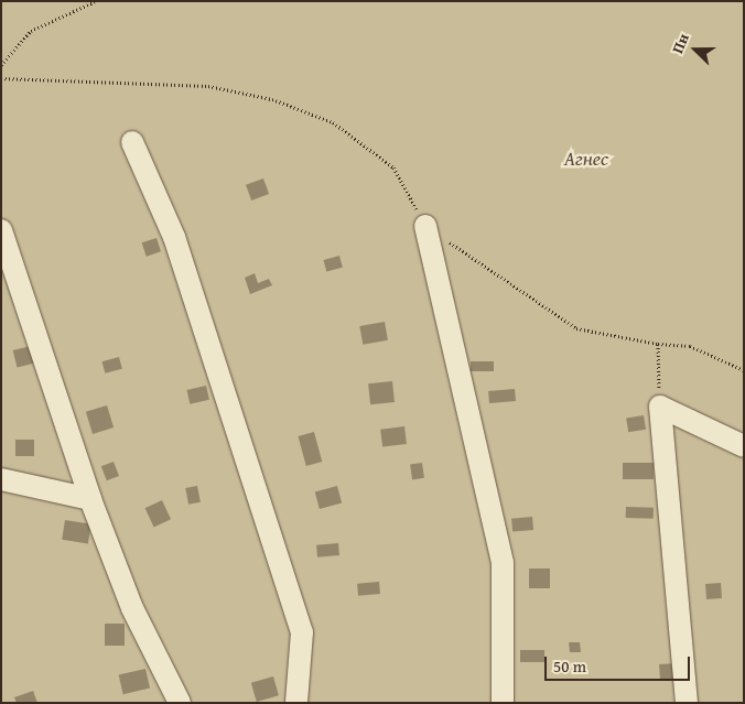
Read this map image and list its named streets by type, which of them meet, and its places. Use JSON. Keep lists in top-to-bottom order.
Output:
{
  "parks": ["Агнес"],
  "scale_bar": "50 m",
  "north": "left"
}
